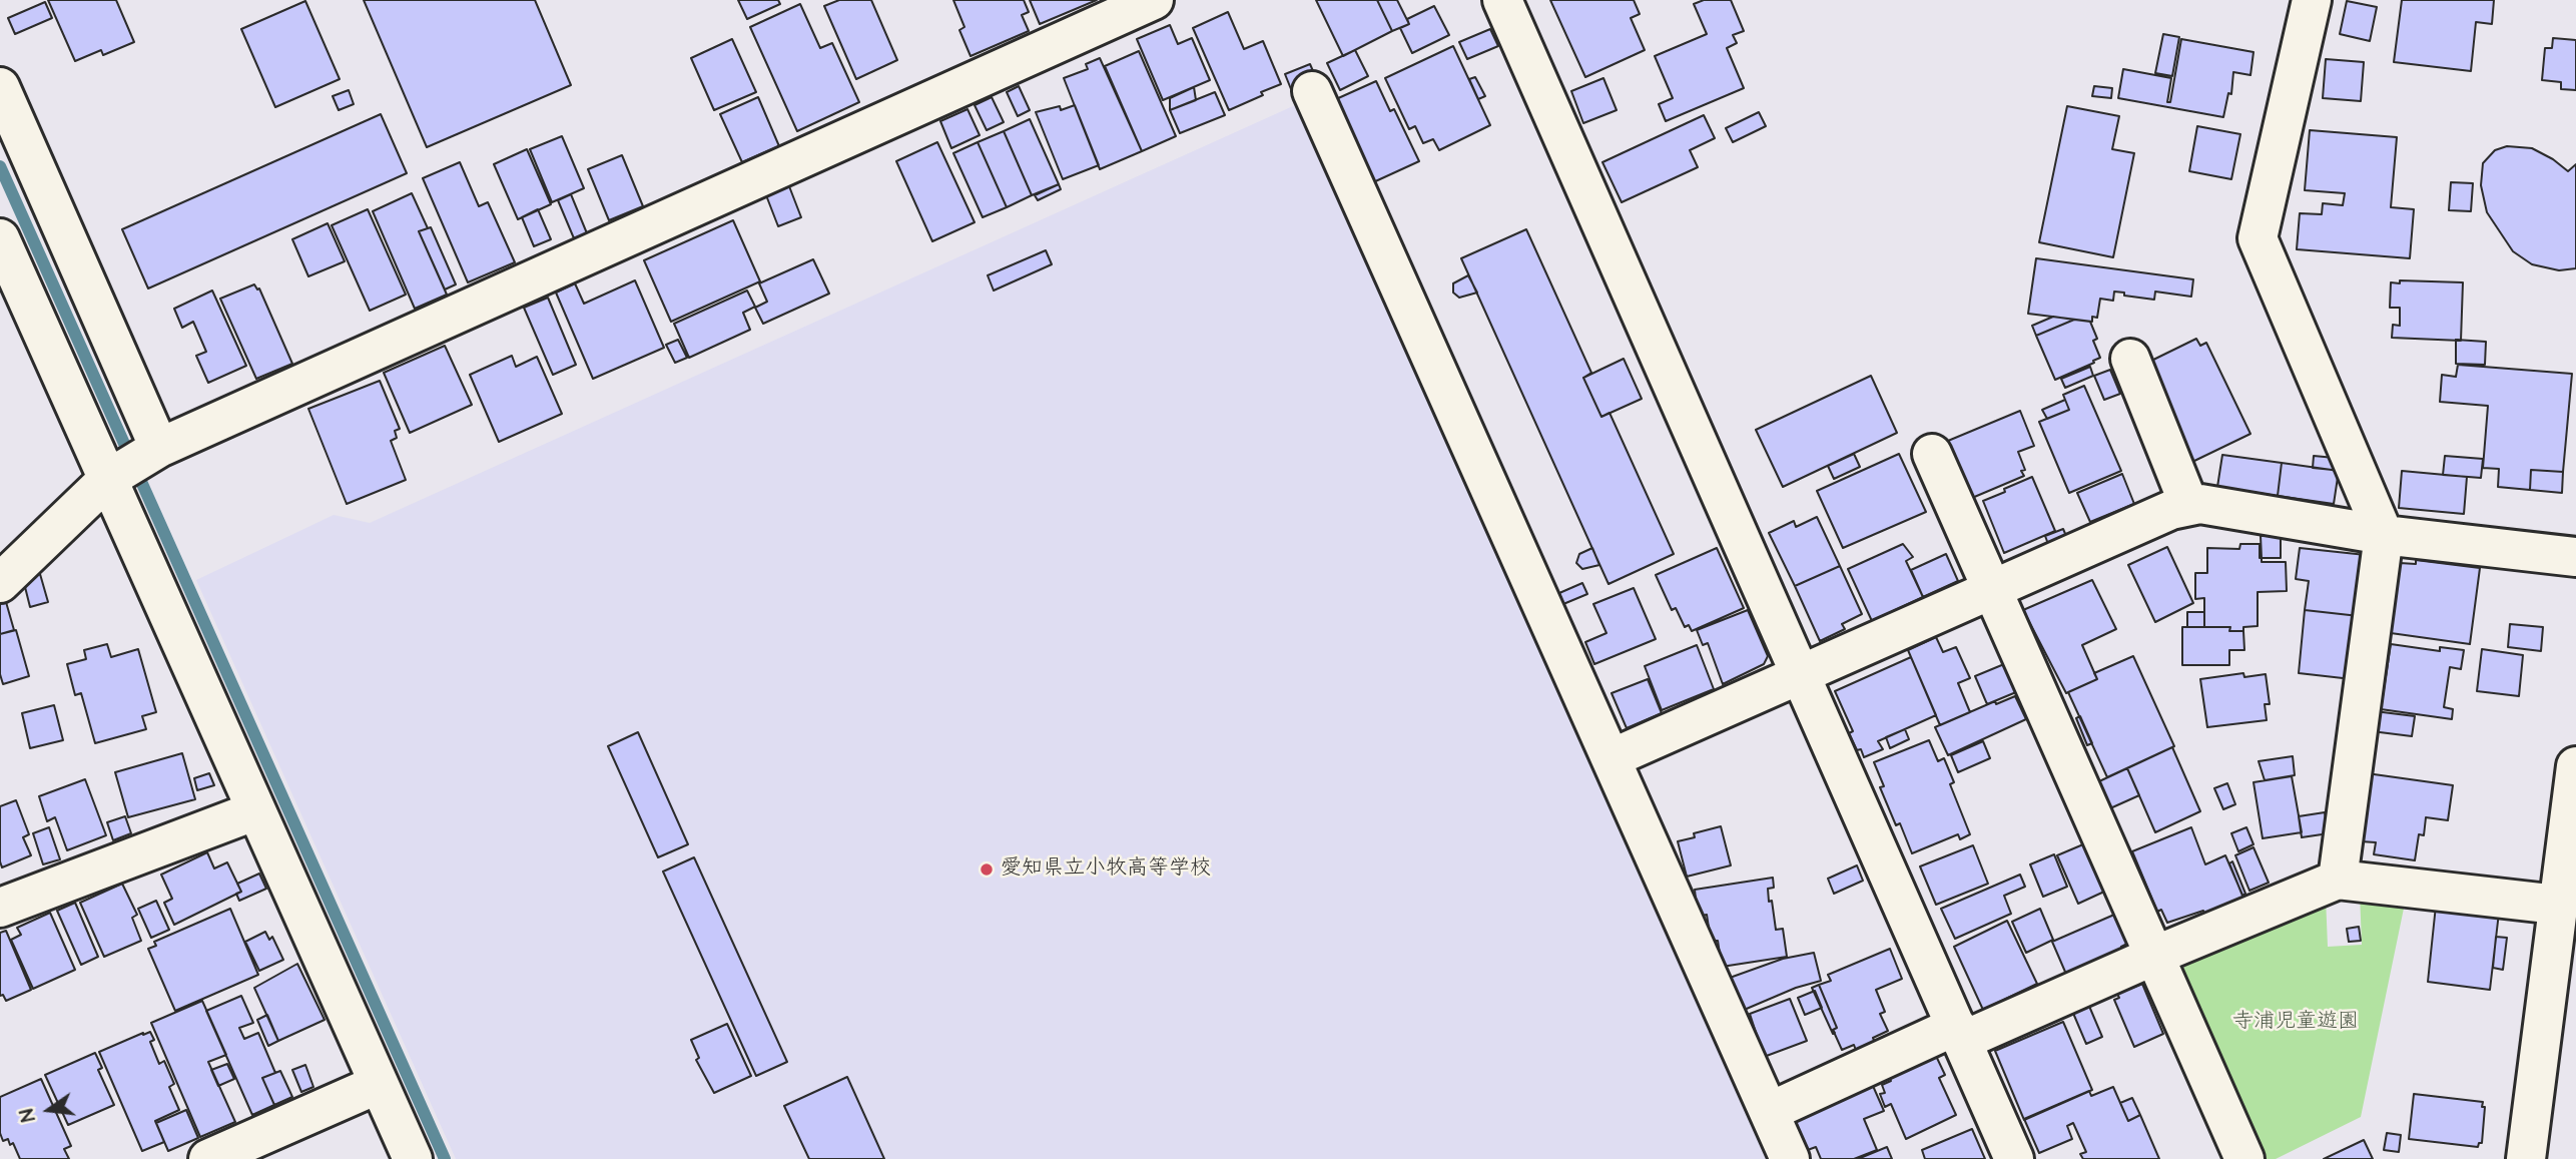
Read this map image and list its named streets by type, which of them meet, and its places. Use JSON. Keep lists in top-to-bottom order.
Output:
{
  "parks": ["寺浦児童遊園"],
  "places": ["愛知県立小牧高等学校"],
  "north": "left"
}
